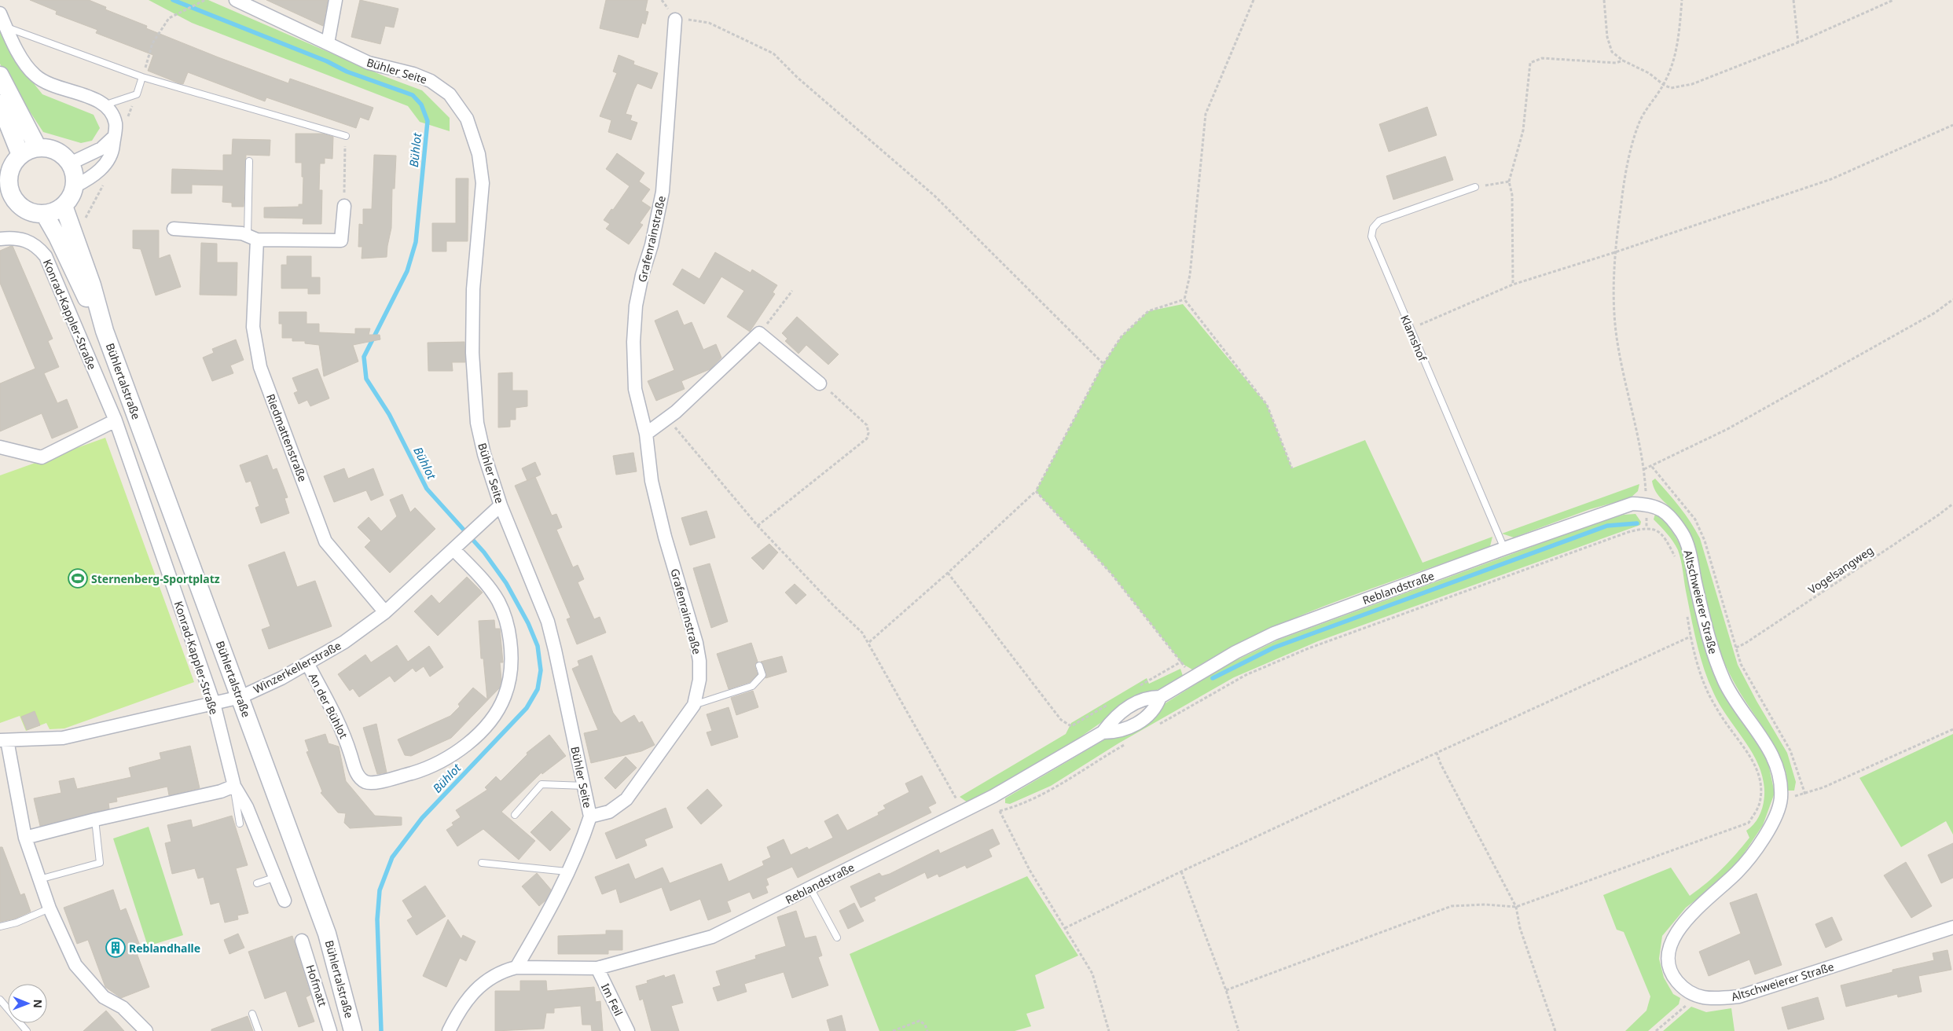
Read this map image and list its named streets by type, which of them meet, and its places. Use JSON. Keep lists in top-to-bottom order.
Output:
{
  "streets": {
    "main road": ["Bühlertalstraße"],
    "street": [
      "Bühler Seite",
      "Grafenrainstraße",
      "Konrad-Kappler-Straße",
      "Riedmattenstraße",
      "Reblandstraße",
      "Altschweierer Straße",
      "Winzerkellerstraße",
      "An der Bühlot",
      "Hofmatt",
      "Im Feil"
    ],
    "lane": ["Klamshof"],
    "path": ["Vogelsangweg"]
  },
  "crossings": [
    ["Bühler Seite", "Grafenrainstraße"],
    ["Bühler Seite", "Reblandstraße"],
    ["Bühler Seite", "Winzerkellerstraße"],
    ["Konrad-Kappler-Straße", "Winzerkellerstraße"],
    ["Klamshof", "Reblandstraße"],
    ["Bühlertalstraße", "Winzerkellerstraße"],
    ["Riedmattenstraße", "Winzerkellerstraße"],
    ["Reblandstraße", "Altschweierer Straße"],
    ["Reblandstraße", "Im Feil"],
    ["Winzerkellerstraße", "An der Bühlot"]
  ],
  "water": ["Bühlot"],
  "places": {
    "sports": ["Sternenberg-Sportplatz"],
    "building": ["Reblandhalle"]
  },
  "north": "right"
}
